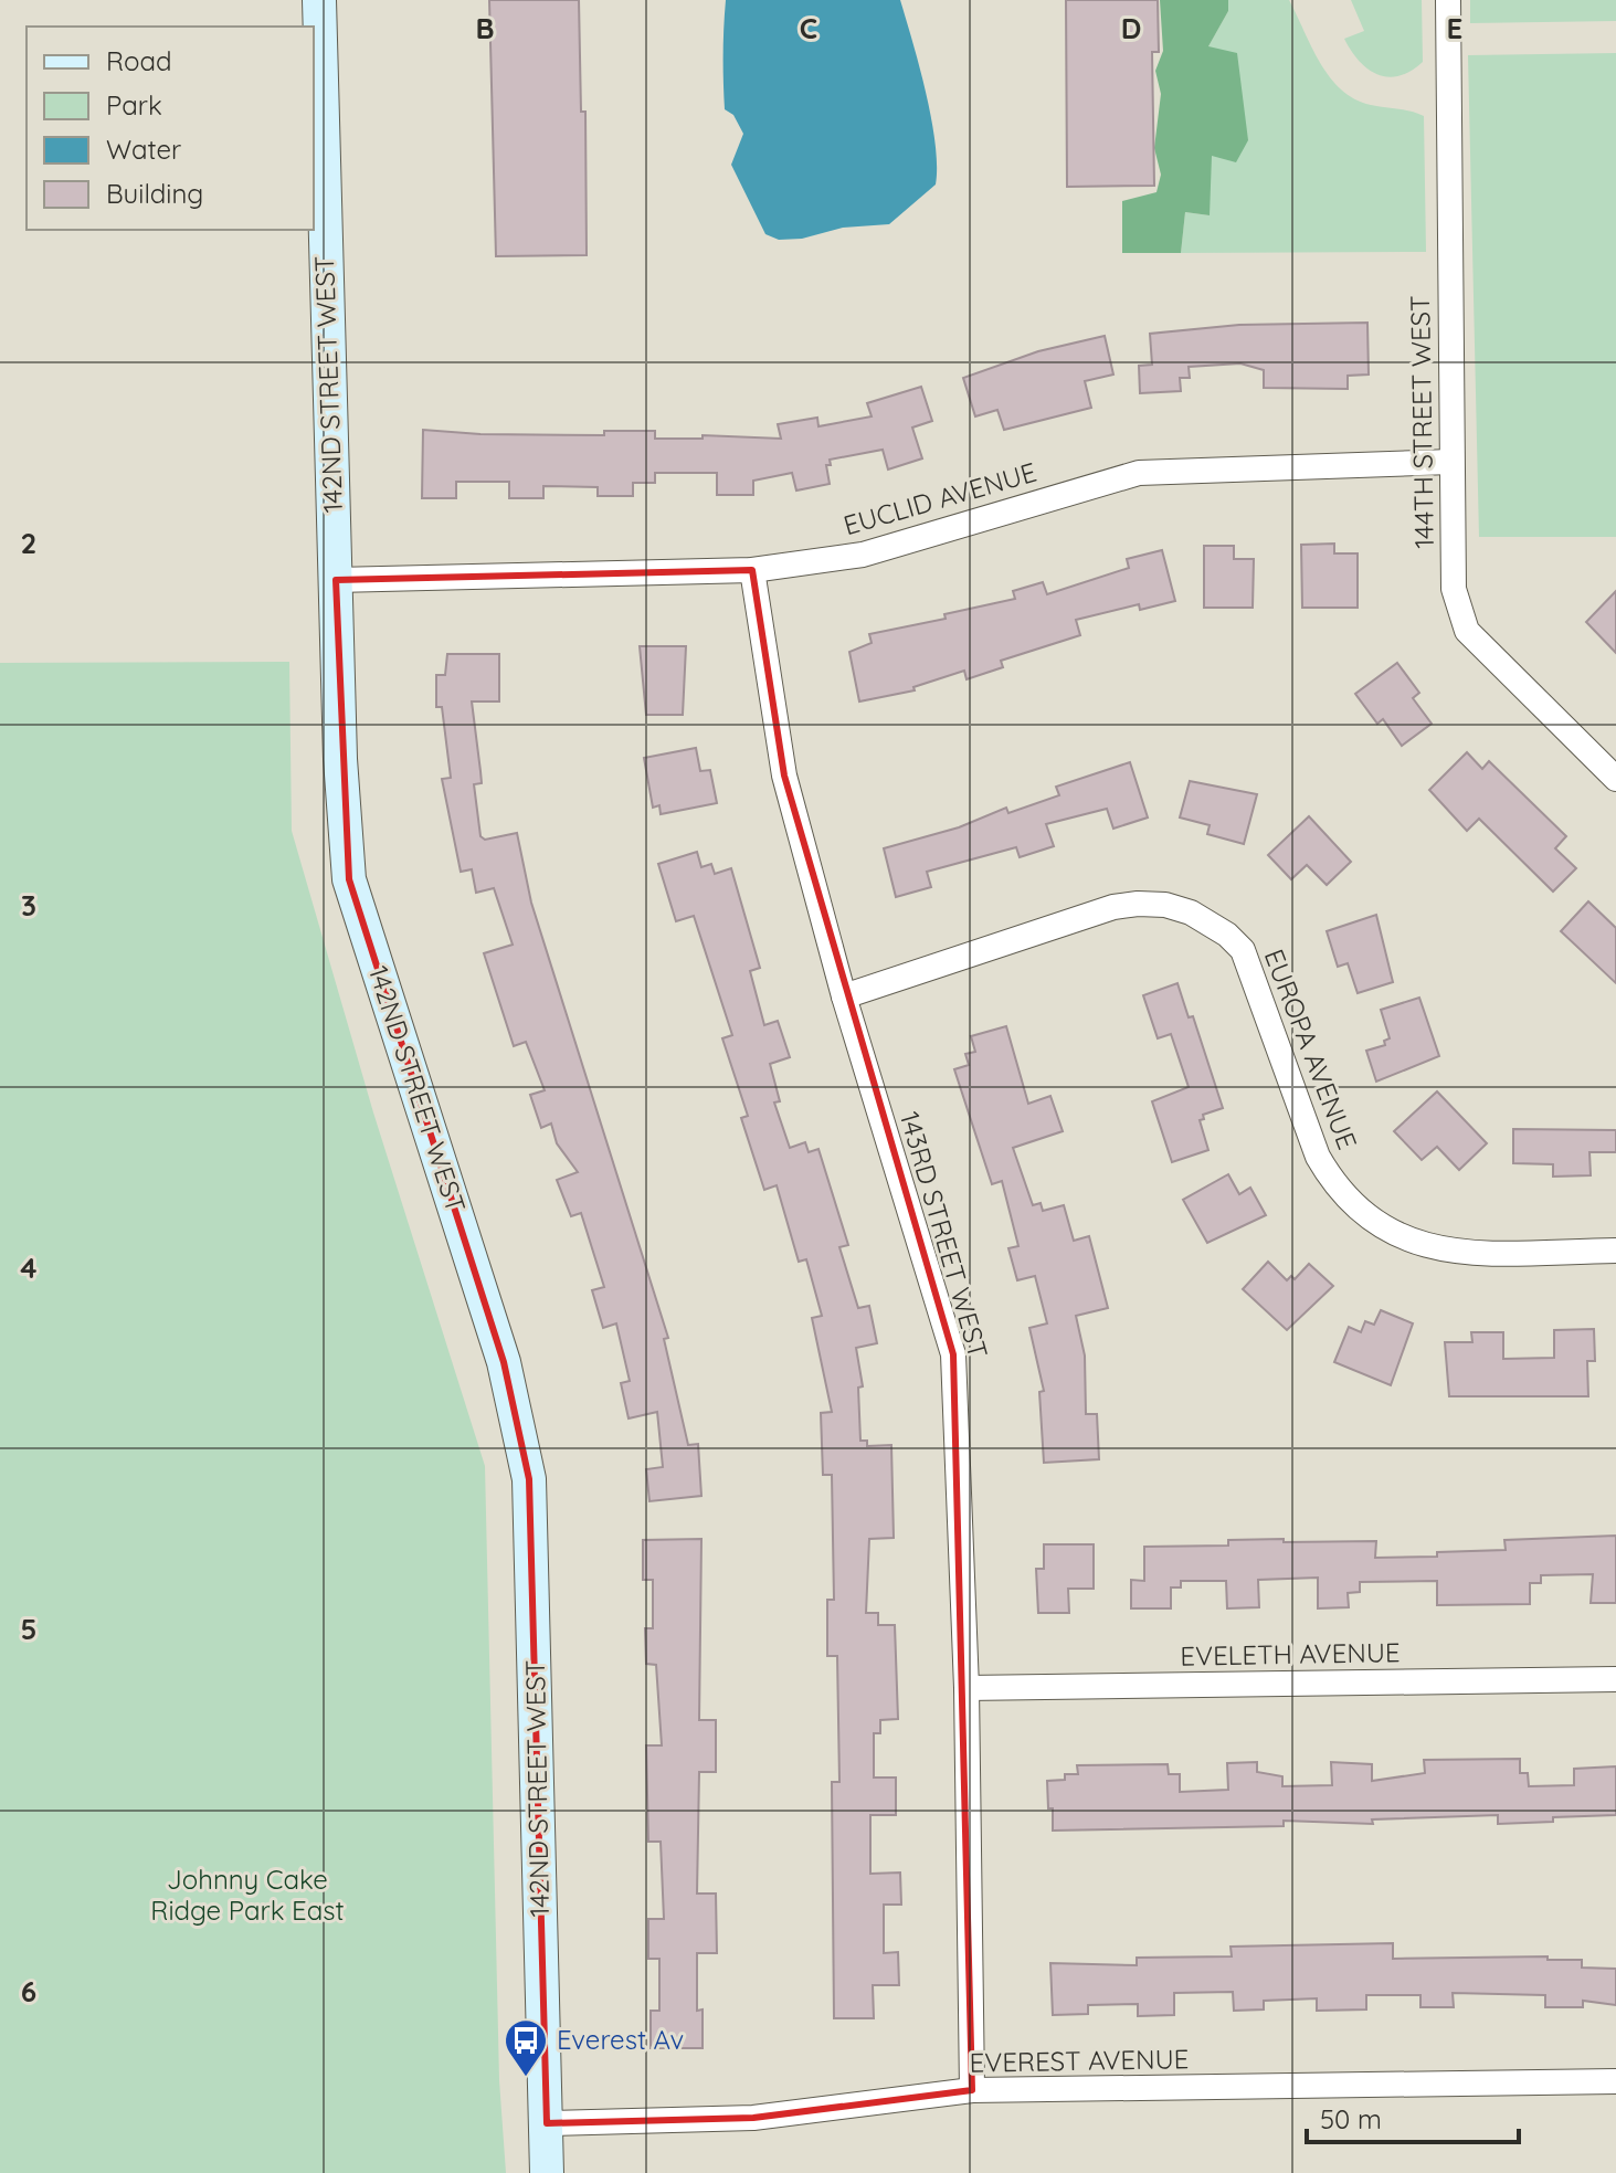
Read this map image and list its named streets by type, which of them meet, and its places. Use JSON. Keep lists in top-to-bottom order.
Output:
{
  "streets": {
    "street": [
      "142ND STREET WEST",
      "144TH STREET WEST",
      "EUCLID AVENUE",
      "EUROPA AVENUE",
      "143RD STREET WEST",
      "EVELETH AVENUE",
      "EVEREST AVENUE"
    ]
  },
  "crossings": [
    ["142ND STREET WEST", "EUCLID AVENUE"],
    ["142ND STREET WEST", "EVEREST AVENUE"],
    ["144TH STREET WEST", "EUCLID AVENUE"],
    ["EUCLID AVENUE", "143RD STREET WEST"],
    ["EUROPA AVENUE", "143RD STREET WEST"],
    ["143RD STREET WEST", "EVELETH AVENUE"],
    ["143RD STREET WEST", "EVEREST AVENUE"]
  ],
  "parks": ["Johnny Cake Ridge Park East"],
  "places": {
    "bus stop": ["Everest Av"]
  },
  "legend": [
    "Road",
    "Park",
    "Water",
    "Building"
  ],
  "scale_bar": "50 m",
  "grid": {
    "columns": [
      "B",
      "C",
      "D",
      "E"
    ],
    "rows": [
      "2",
      "3",
      "4",
      "5",
      "6"
    ]
  }
}
